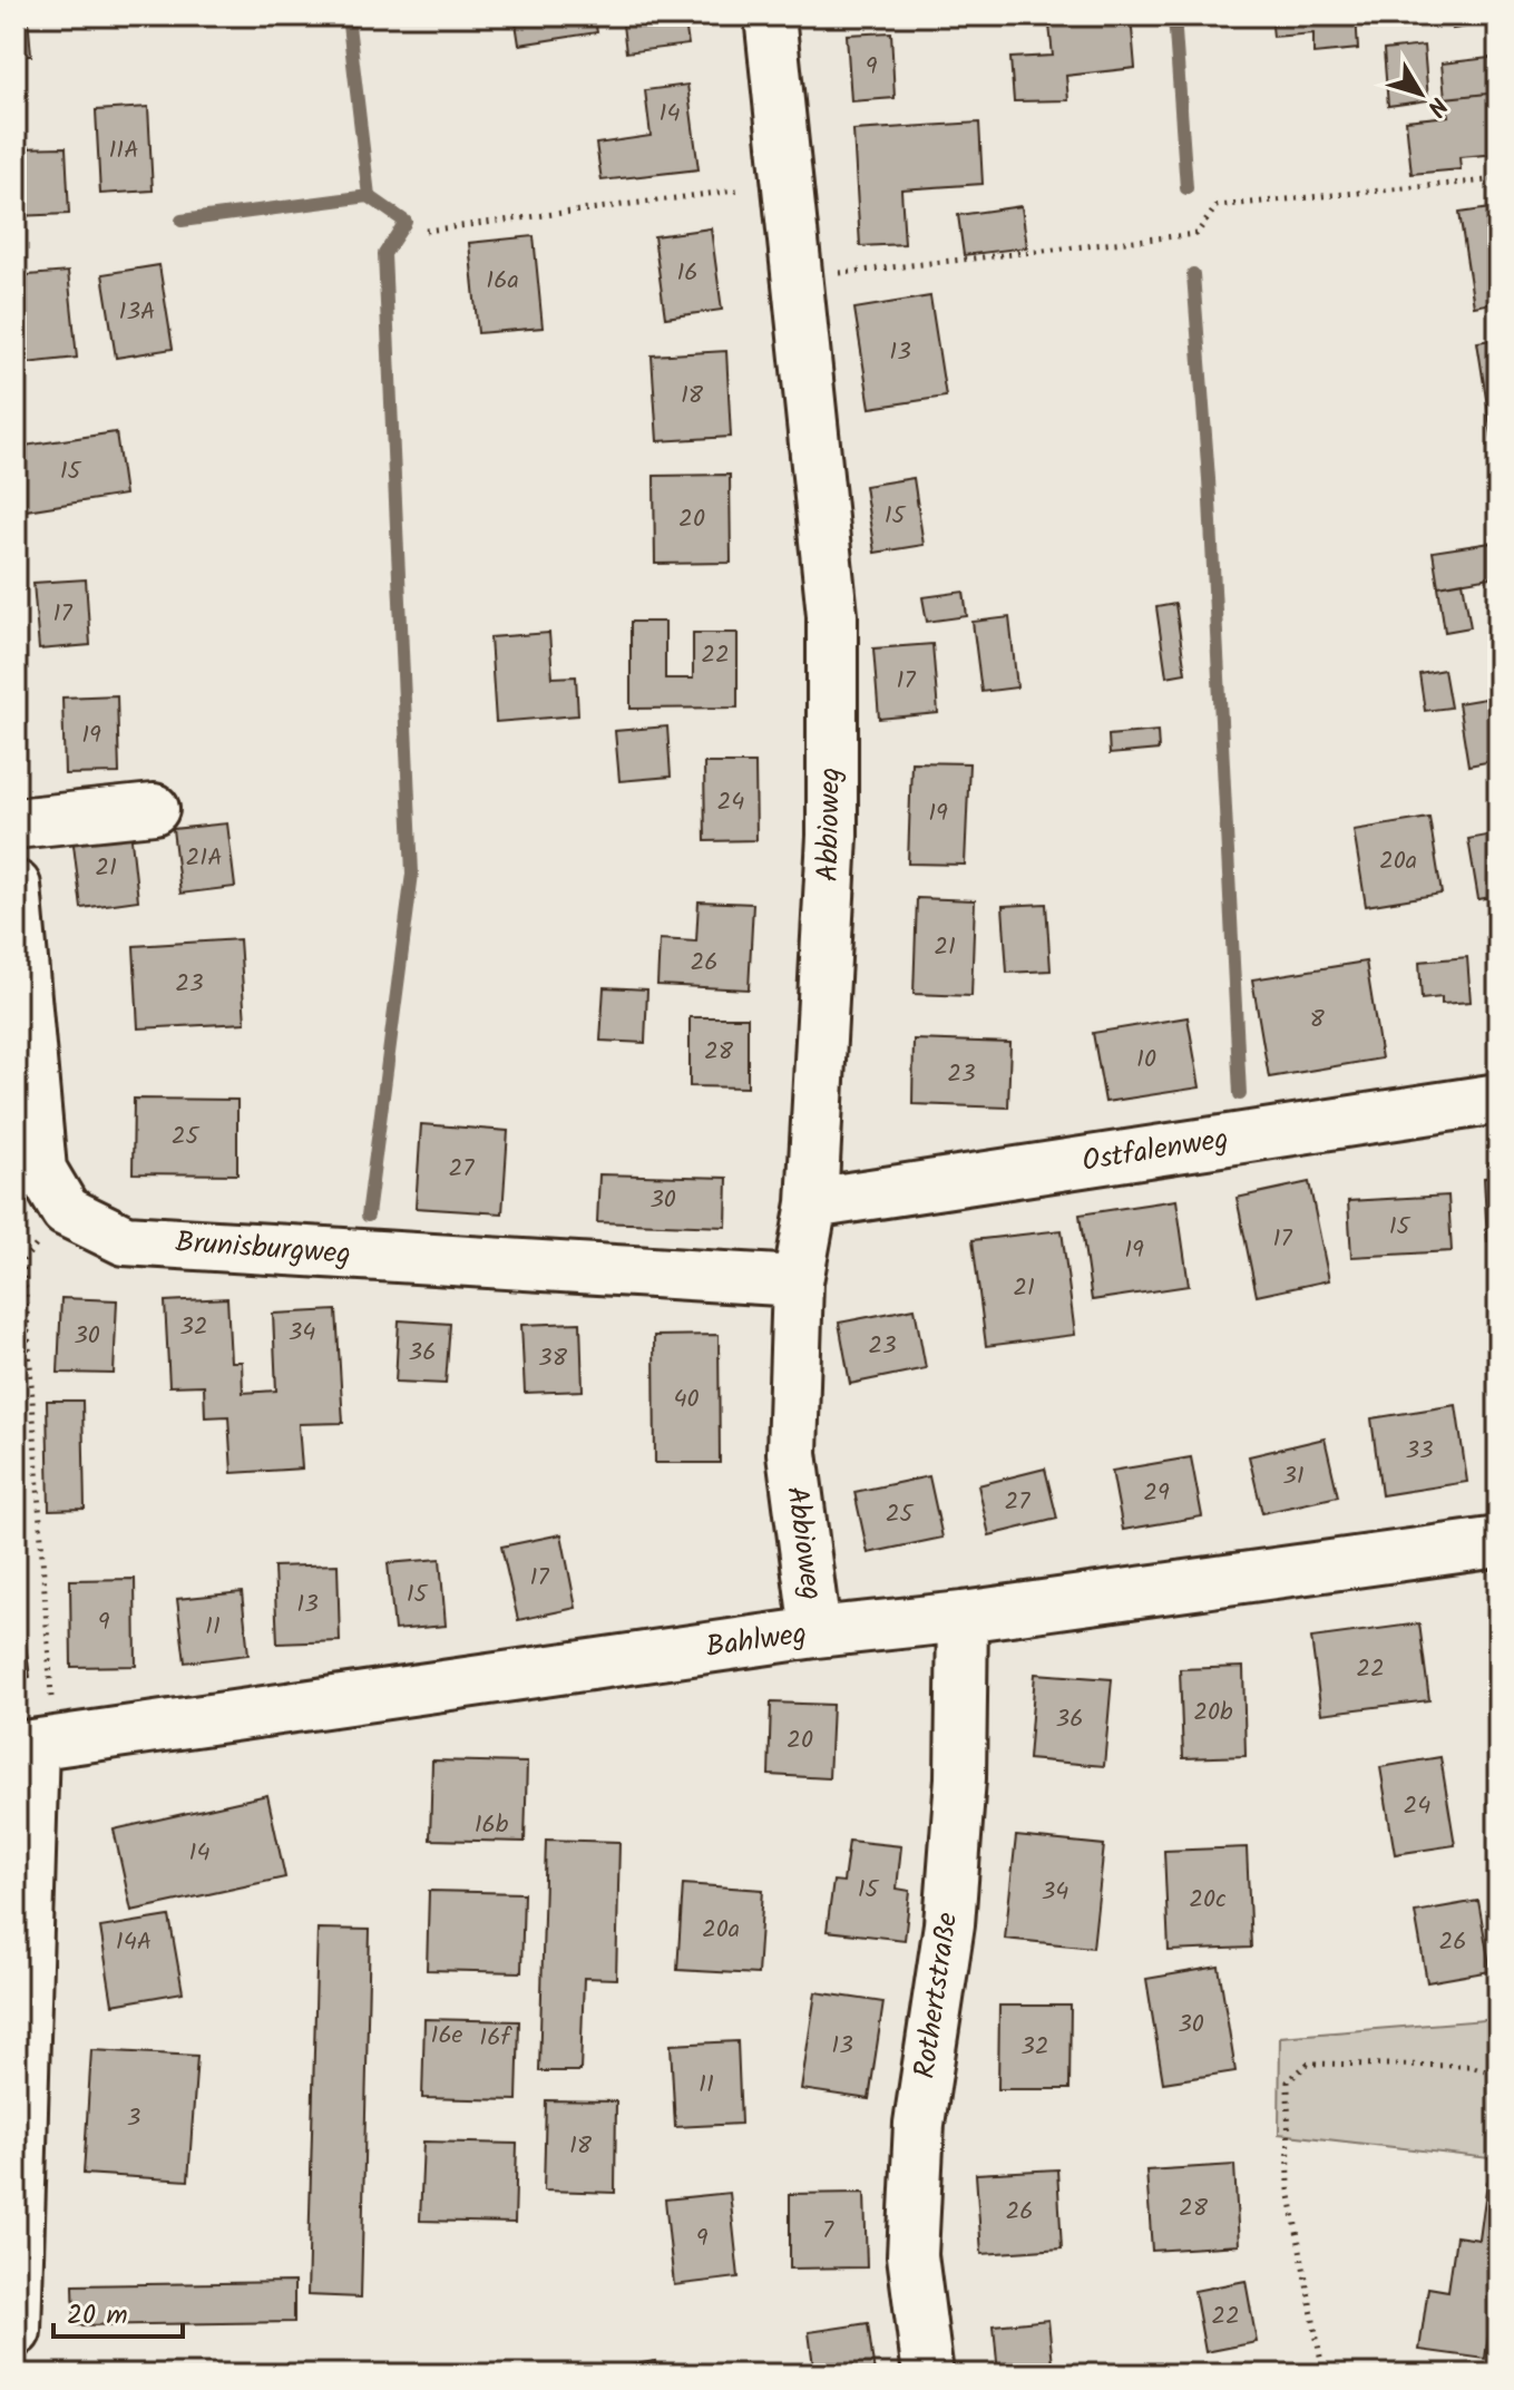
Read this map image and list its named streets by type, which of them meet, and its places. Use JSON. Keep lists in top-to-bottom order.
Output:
{
  "streets": {
    "street": [
      "Abbioweg",
      "Ostfalenweg",
      "Brunisburgweg",
      "Bahlweg",
      "Rothertstraße"
    ]
  },
  "crossings": [
    ["Abbioweg", "Ostfalenweg"],
    ["Abbioweg", "Brunisburgweg"],
    ["Abbioweg", "Bahlweg"],
    ["Bahlweg", "Rothertstraße"]
  ],
  "house_numbers": [
    "9",
    "14",
    "11A",
    "16",
    "16a",
    "13A",
    "13",
    "18",
    "15",
    "15",
    "20",
    "17",
    "22",
    "17",
    "19",
    "24",
    "19",
    "21A",
    "20a",
    "21",
    "21",
    "26",
    "23",
    "8",
    "28",
    "10",
    "23",
    "25",
    "27",
    "30",
    "15",
    "17",
    "19",
    "21",
    "32",
    "34",
    "30",
    "23",
    "36",
    "38",
    "40",
    "33",
    "31",
    "29",
    "27",
    "25",
    "17",
    "15",
    "13",
    "9",
    "11",
    "22",
    "20b",
    "36",
    "20",
    "24",
    "16b",
    "14",
    "15",
    "34",
    "20c",
    "20a",
    "14A",
    "26",
    "30",
    "16e",
    "16f",
    "13",
    "32",
    "11",
    "3",
    "18",
    "28",
    "26",
    "7",
    "9",
    "22"
  ],
  "scale_bar": "20 m",
  "north": "bottom right"
}
